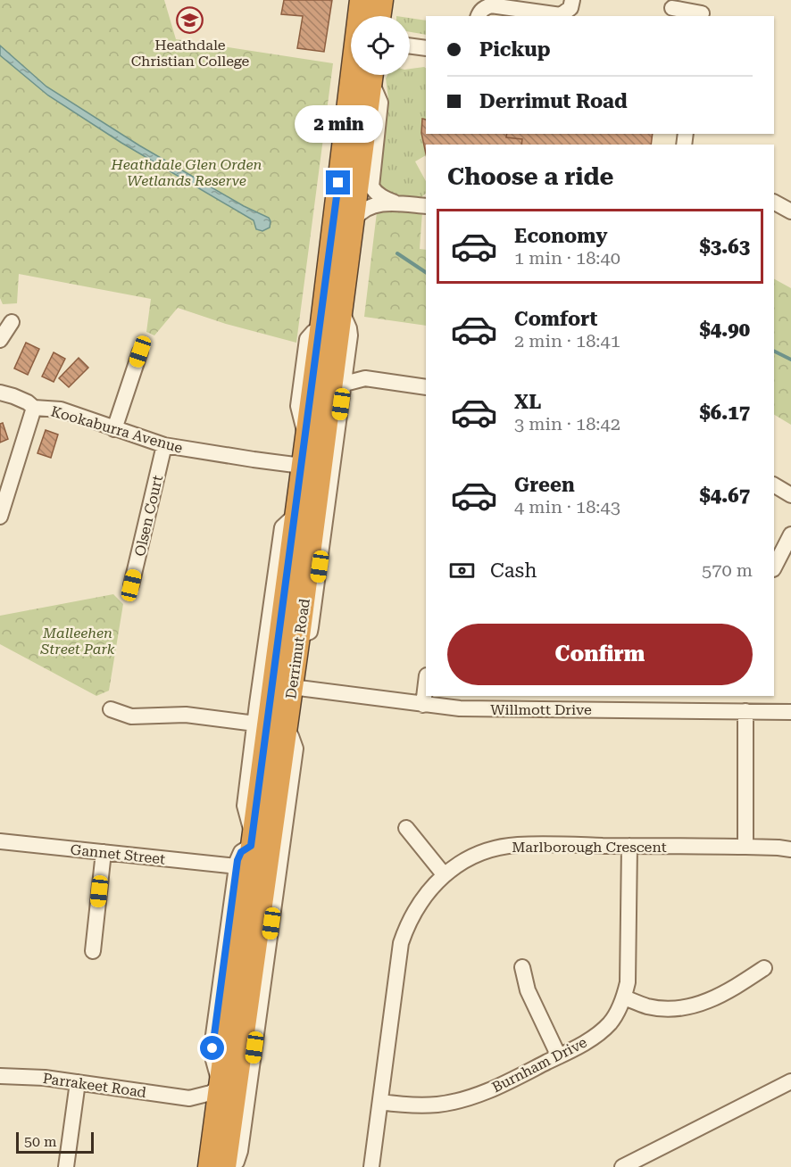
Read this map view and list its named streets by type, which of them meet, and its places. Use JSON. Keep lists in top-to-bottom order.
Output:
{
  "streets": {
    "highway": ["Derrimut Road"],
    "street": [
      "Kookaburra Avenue",
      "Olsen Court",
      "Willmott Drive",
      "Marlborough Crescent",
      "Gannet Street",
      "Burnham Drive",
      "Parrakeet Road"
    ]
  },
  "crossings": [
    ["Kookaburra Avenue", "Olsen Court"],
    ["Kookaburra Avenue", "Derrimut Road"],
    ["Derrimut Road", "Willmott Drive"],
    ["Marlborough Crescent", "Burnham Drive"]
  ],
  "parks": ["Heathdale Glen Orden Wetlands Reserve", "Malleehen Street Park"],
  "places": {
    "school or university": ["Heathdale Christian College"]
  },
  "scale_bar": "50 m",
  "page": {
    "banner": ["Pickup", "Derrimut Road"],
    "bubble": "2 min",
    "heading": "Choose a ride",
    "list": [
      {
        "name": "Economy",
        "note": "1 min · 18:40",
        "value": "$3.63"
      },
      {
        "name": "Comfort",
        "note": "2 min · 18:41",
        "value": "$4.90"
      },
      {
        "name": "XL",
        "note": "3 min · 18:42",
        "value": "$6.17"
      },
      {
        "name": "Green",
        "note": "4 min · 18:43",
        "value": "$4.67"
      }
    ],
    "pay": ["Cash", "570 m"],
    "buttons": "Confirm",
    "scale": "50 m"
  }
}
